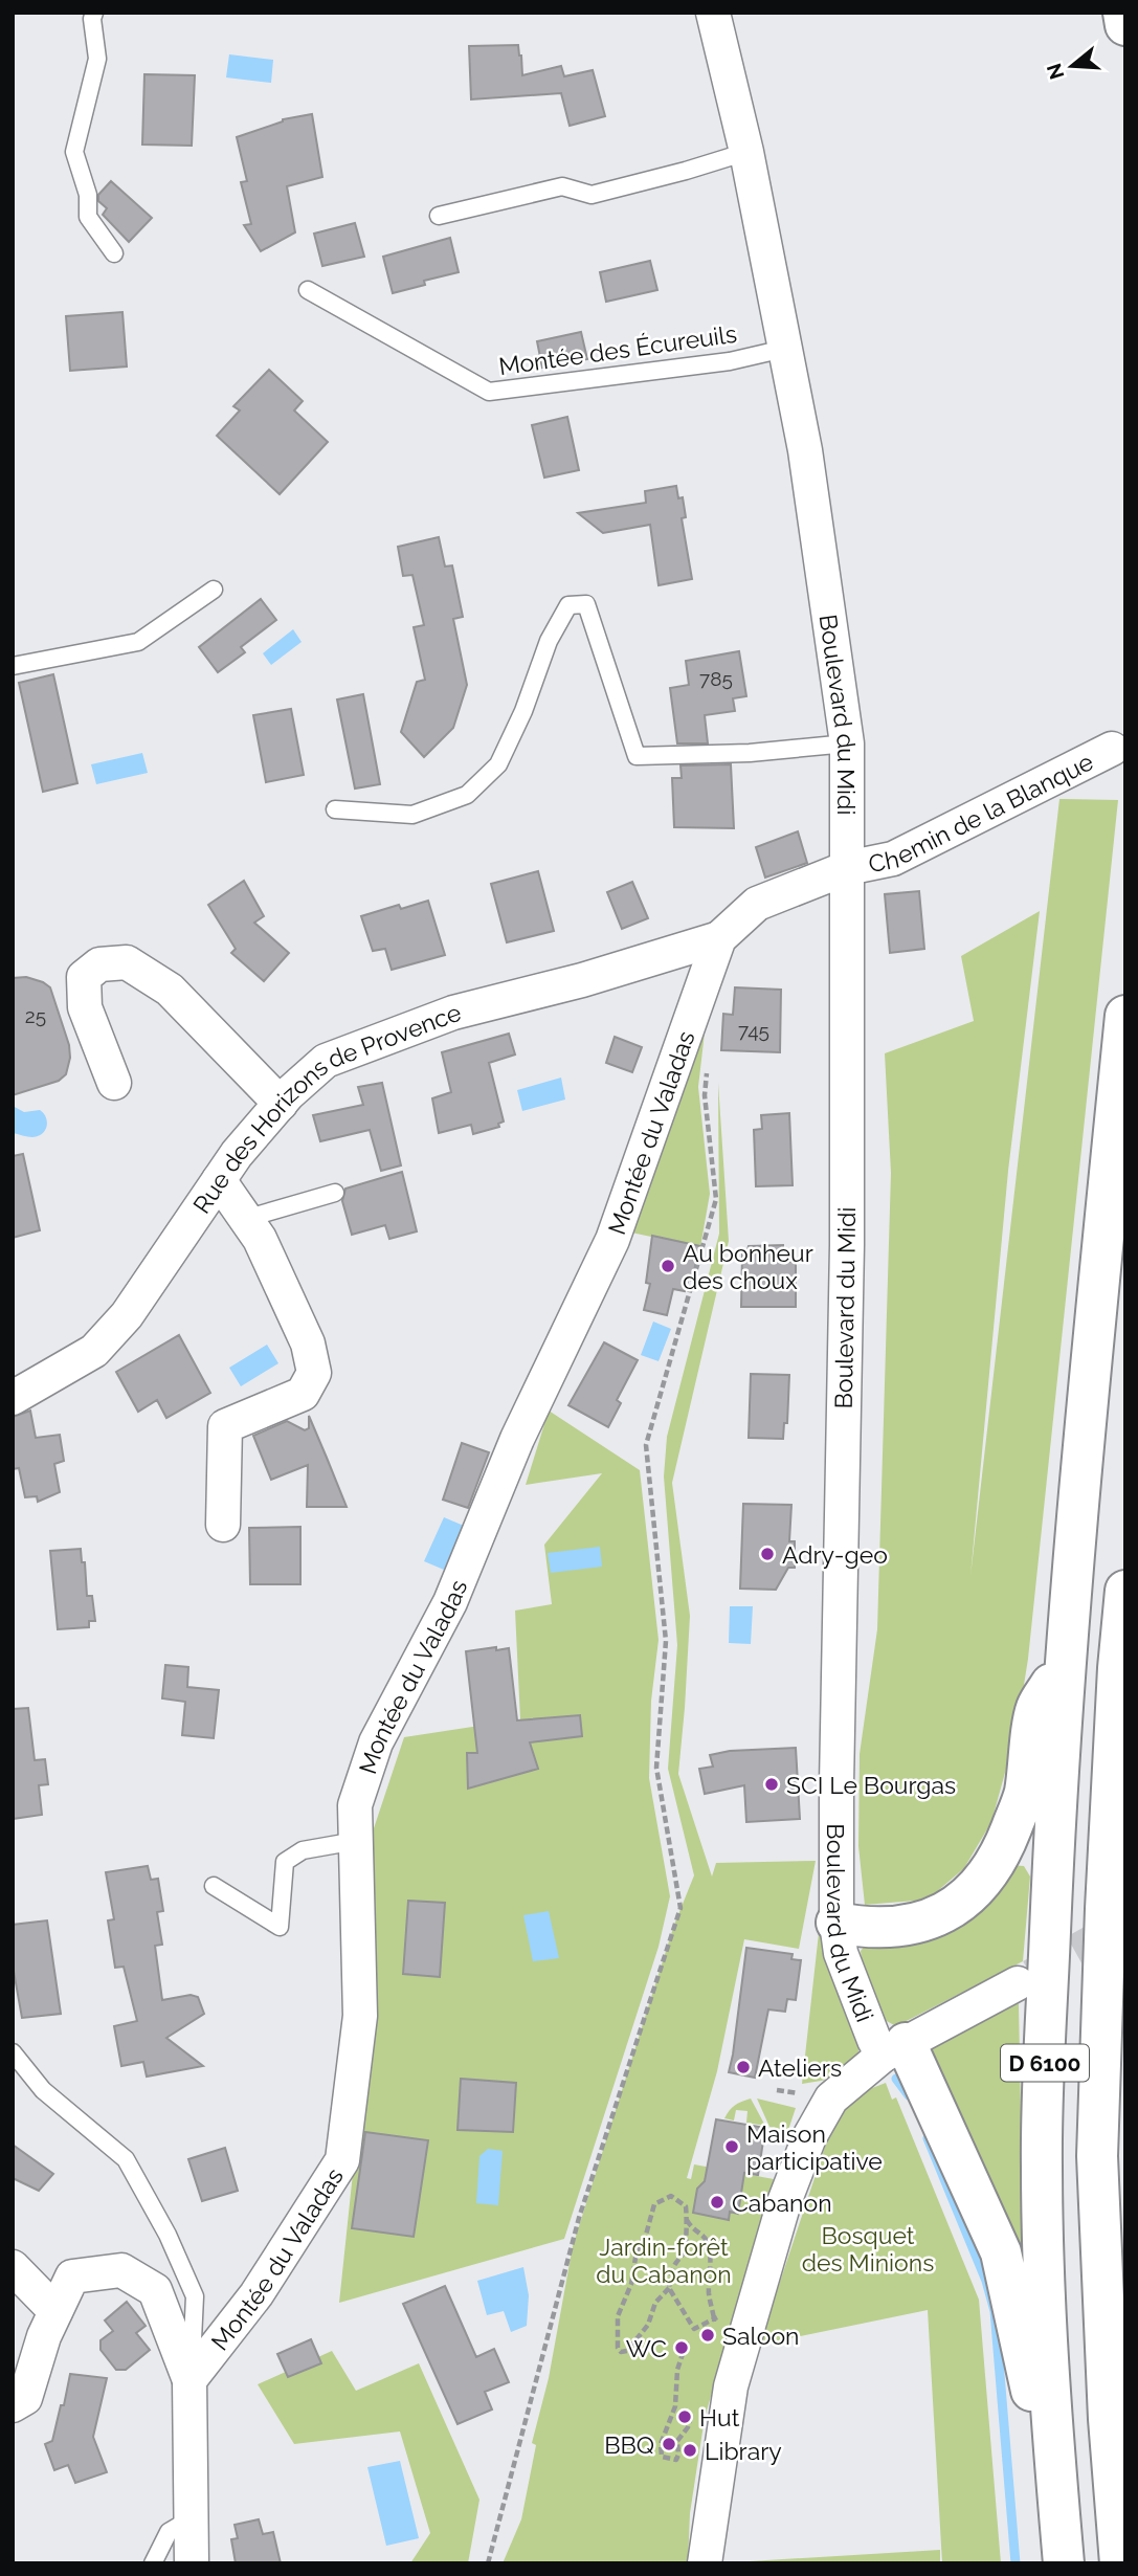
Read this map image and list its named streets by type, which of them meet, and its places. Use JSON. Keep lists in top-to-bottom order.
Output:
{
  "streets": {
    "main road": ["D 6100"],
    "street": [
      "Boulevard du Midi",
      "Chemin de la Blanque",
      "Rue des Horizons de Provence",
      "Montée du Valadas"
    ],
    "lane": ["Montée des Écureuils"]
  },
  "crossings": [
    ["Montée des Écureuils", "Boulevard du Midi"],
    ["Boulevard du Midi", "Chemin de la Blanque"],
    ["Boulevard du Midi", "Montée du Valadas"],
    ["Chemin de la Blanque", "Montée du Valadas"],
    ["Rue des Horizons de Provence", "Montée du Valadas"]
  ],
  "parks": ["Bosquet des Minions", "Jardin-forêt du Cabanon"],
  "places": [
    "Au bonheur des choux",
    "Adry-geo",
    "SCI Le Bourgas",
    "Ateliers",
    "Maison participative",
    "Cabanon",
    "Saloon",
    "WC",
    "Hut",
    "BBQ",
    "Library"
  ],
  "house_numbers": ["785", "25", "745"],
  "north": "left"
}
